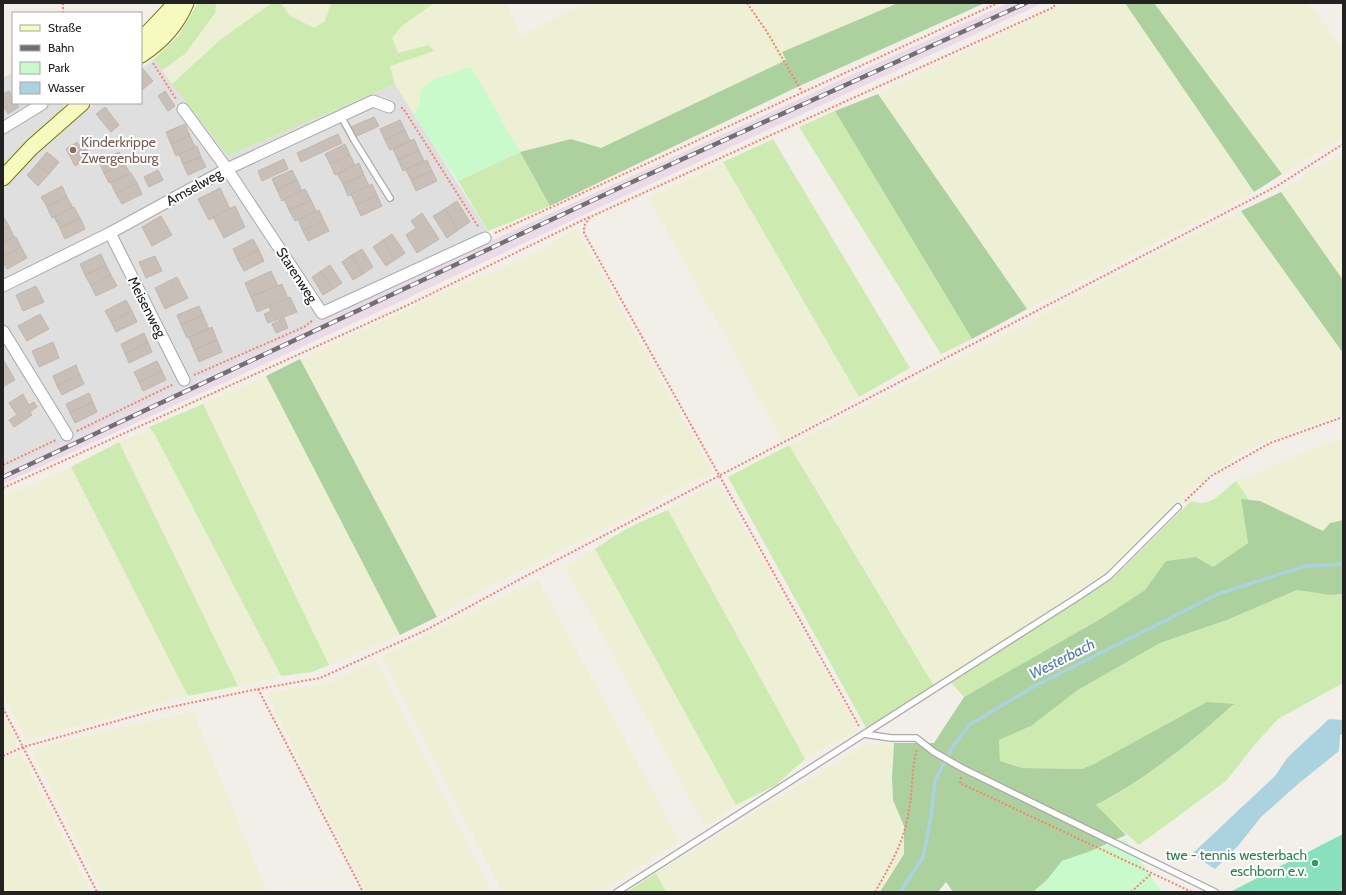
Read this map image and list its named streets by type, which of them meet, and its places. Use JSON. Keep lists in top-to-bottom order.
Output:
{
  "streets": {
    "street": ["Amselweg", "Starenweg", "Meisenweg"]
  },
  "crossings": [
    ["Amselweg", "Starenweg"],
    ["Amselweg", "Meisenweg"]
  ],
  "water": ["Westerbach"],
  "places": ["Kinderkrippe Zwergenburg", "twe - tennis westerbach eschborn e.v."],
  "legend": [
    "Straße",
    "Bahn",
    "Park",
    "Wasser"
  ]
}
